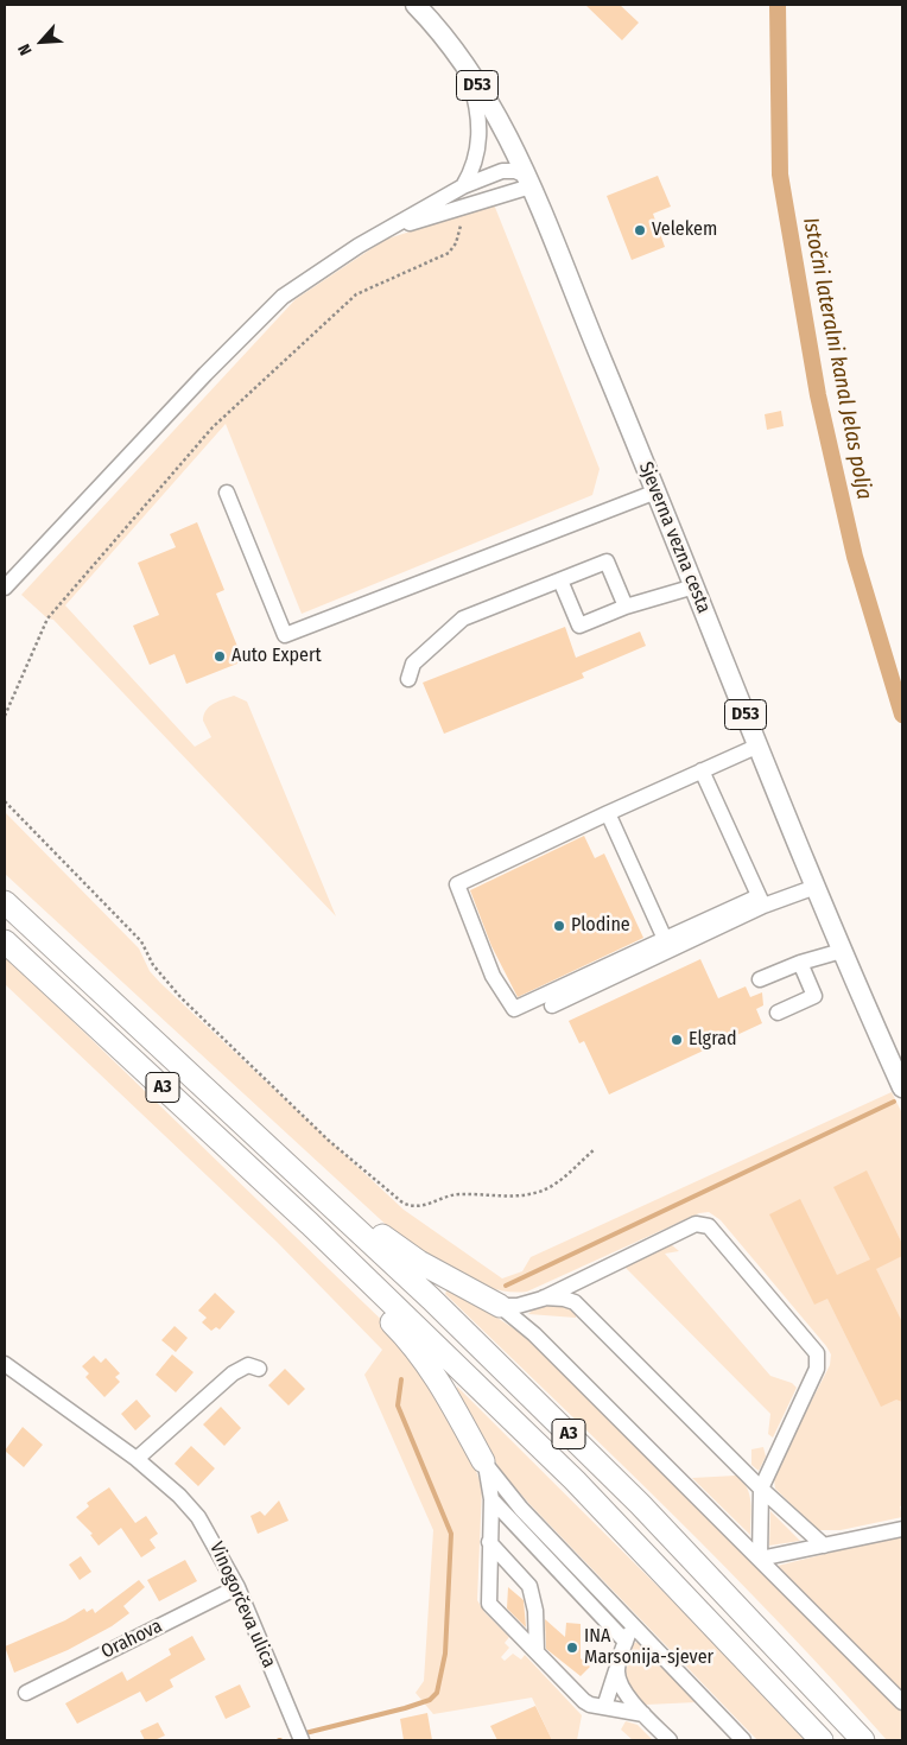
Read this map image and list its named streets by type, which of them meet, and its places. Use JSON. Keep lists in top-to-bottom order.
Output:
{
  "streets": {
    "highway": ["A3"],
    "main road": ["D53", "Sjeverna vezna cesta"],
    "street": ["Vinogorčeva ulica", "Orahova"]
  },
  "crossings": [
    ["Vinogorčeva ulica", "Orahova"]
  ],
  "water": ["Istočni lateralni kanal Jelas polja"],
  "places": [
    "Velekem",
    "Auto Expert",
    "Plodine",
    "Elgrad",
    "INA Marsonija-sjever"
  ],
  "north": "bottom left"
}
